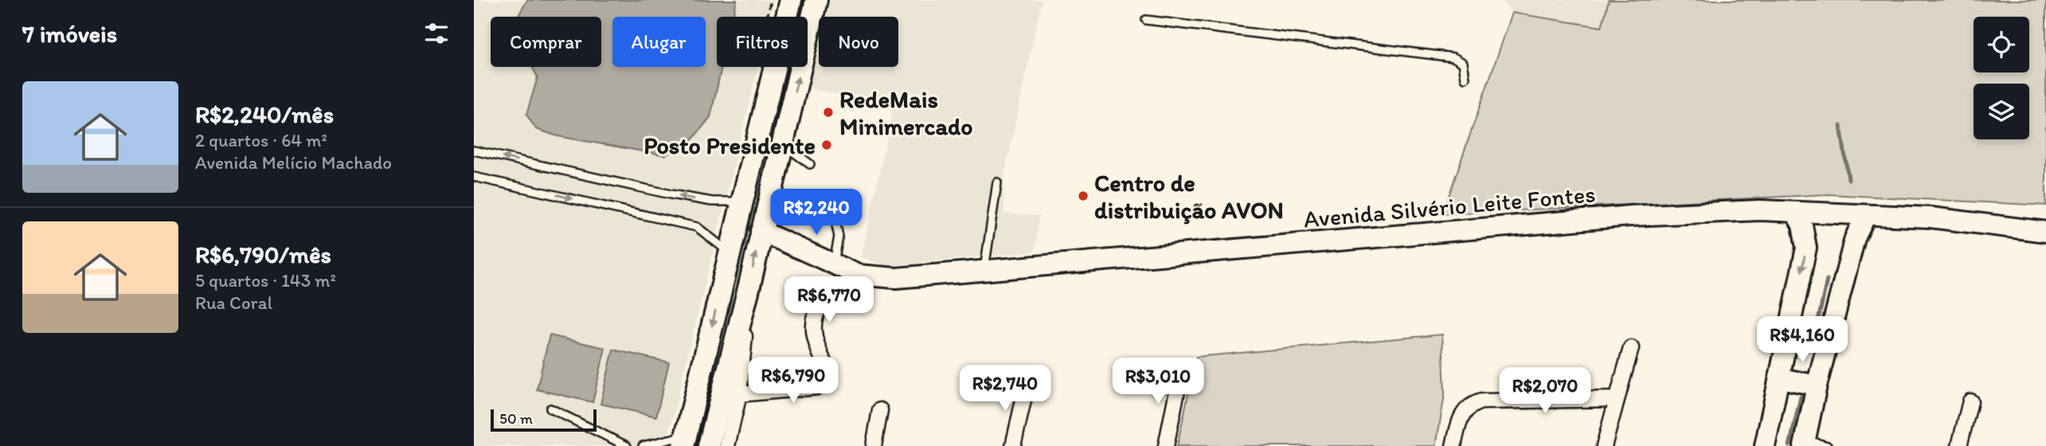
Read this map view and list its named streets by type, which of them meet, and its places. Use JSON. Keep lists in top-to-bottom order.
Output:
{
  "streets": {
    "main road": ["Avenida Silvério Leite Fontes"]
  },
  "places": ["RedeMais Minimercado", "Posto Presidente", "Centro de distribuição AVON"],
  "scale_bar": "50 m",
  "page": {
    "heading": "7 imóveis",
    "chip": [
      "Comprar",
      "Alugar",
      "Filtros",
      "Novo"
    ],
    "list": [
      {
        "name": "R$2,240/mês",
        "note": "2 quartos · 64 m² · Avenida Melício Machado"
      },
      {
        "name": "R$6,790/mês",
        "note": "5 quartos · 143 m² · Rua Coral"
      }
    ],
    "price": [
      "R$2,240",
      "R$6,770",
      "R$4,160",
      "R$6,790",
      "R$3,010",
      "R$2,740",
      "R$2,070"
    ],
    "scale": "50 m"
  }
}
